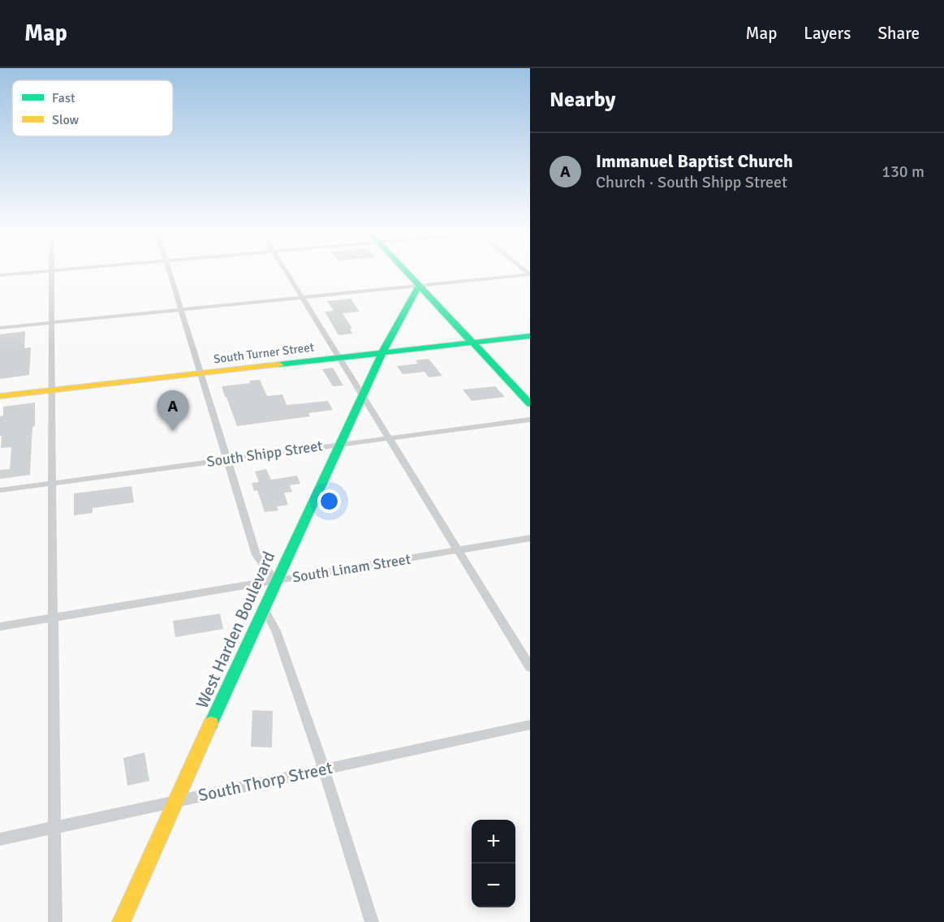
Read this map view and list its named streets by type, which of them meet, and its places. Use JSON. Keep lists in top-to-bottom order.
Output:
{
  "streets": {
    "street": [
      "South Turner Street",
      "South Shipp Street",
      "South Linam Street",
      "West Harden Boulevard",
      "South Thorp Street"
    ]
  },
  "crossings": [
    ["South Turner Street", "West Harden Boulevard"],
    ["South Shipp Street", "West Harden Boulevard"],
    ["South Linam Street", "West Harden Boulevard"],
    ["West Harden Boulevard", "South Thorp Street"]
  ],
  "legend": ["Fast", "Slow"],
  "page": {
    "header": "Map",
    "nav": ["Map", "Layers", "Share"],
    "heading": "Nearby",
    "list": [
      {
        "mark": "A",
        "name": "Immanuel Baptist Church",
        "note": "Church · South Shipp Street",
        "value": "130 m"
      }
    ],
    "pins": "A",
    "map_buttons": ["+", "−"]
  }
}
